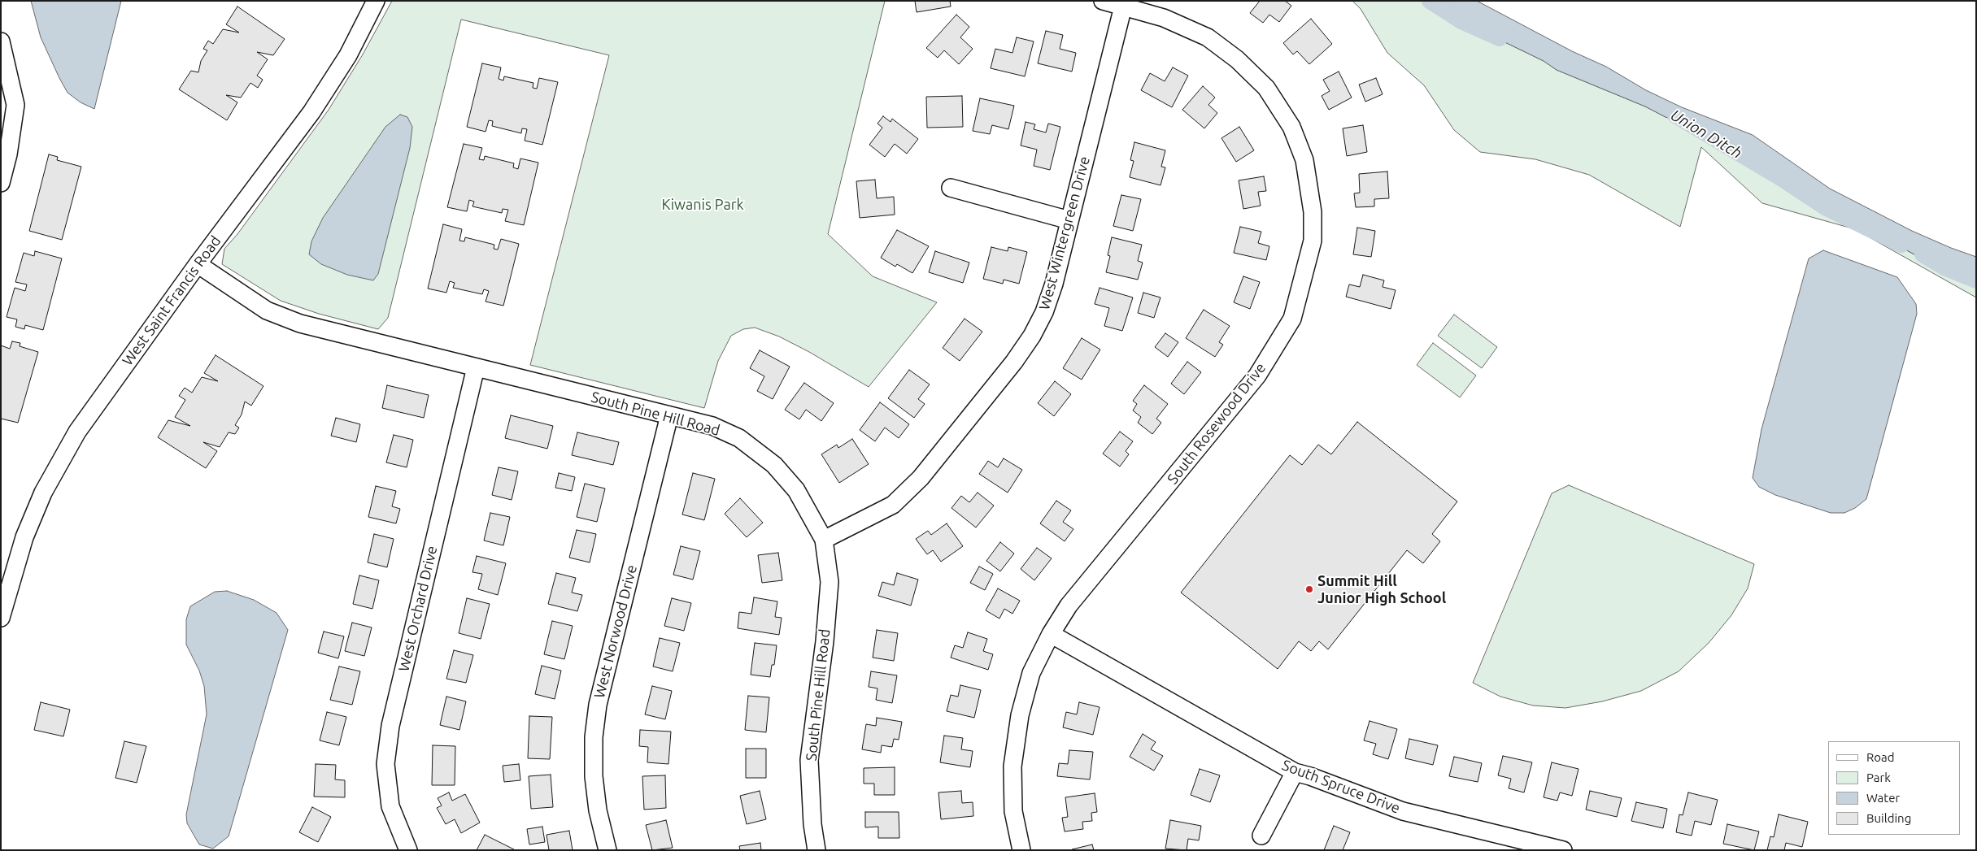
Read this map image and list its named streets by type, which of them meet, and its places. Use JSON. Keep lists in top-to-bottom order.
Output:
{
  "streets": {
    "street": [
      "West Wintergreen Drive",
      "West Saint Francis Road",
      "South Pine Hill Road",
      "South Rosewood Drive",
      "West Orchard Drive",
      "West Norwood Drive",
      "South Spruce Drive"
    ]
  },
  "crossings": [
    ["West Wintergreen Drive", "South Pine Hill Road"],
    ["West Wintergreen Drive", "South Rosewood Drive"],
    ["West Saint Francis Road", "South Pine Hill Road"],
    ["South Pine Hill Road", "West Orchard Drive"],
    ["South Pine Hill Road", "West Norwood Drive"],
    ["South Rosewood Drive", "South Spruce Drive"]
  ],
  "water": ["Union Ditch"],
  "parks": ["Kiwanis Park"],
  "places": ["Summit Hill Junior High School"],
  "legend": [
    "Road",
    "Park",
    "Water",
    "Building"
  ]
}
